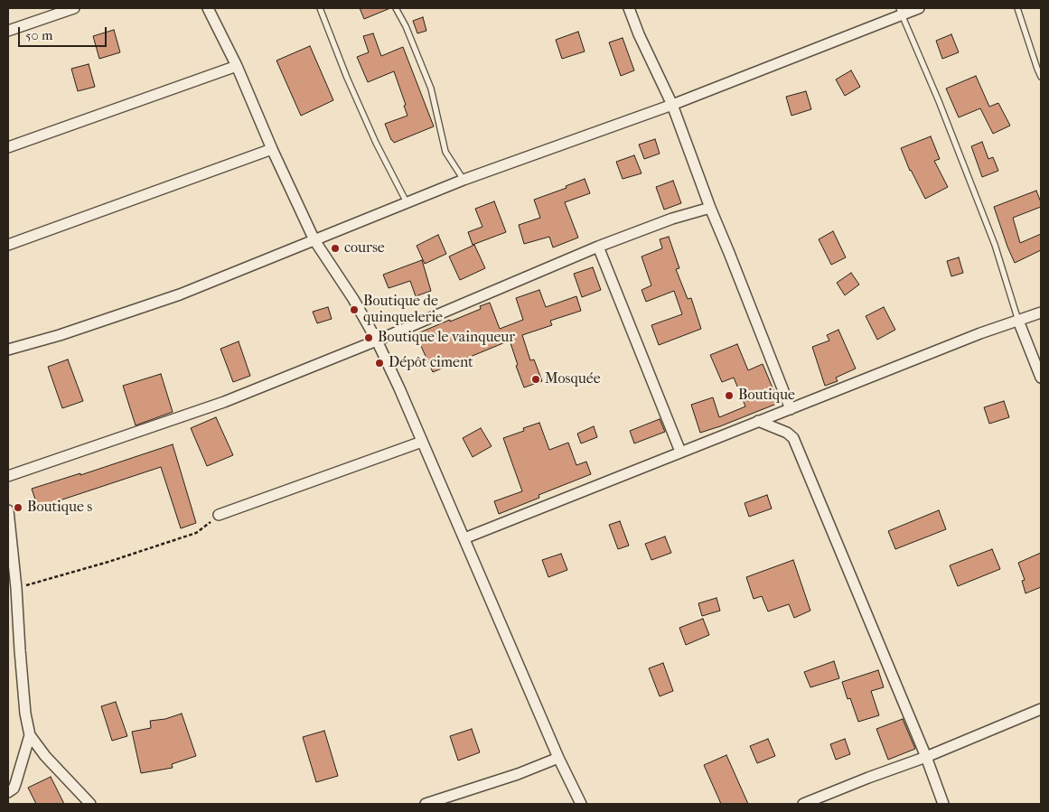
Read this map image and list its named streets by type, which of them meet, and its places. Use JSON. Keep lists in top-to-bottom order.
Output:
{
  "places": [
    "course",
    "Boutique de quinquelerie",
    "Boutique le vainqueur",
    "Dépôt ciment",
    "Mosquée",
    "Boutique",
    "Boutique s"
  ],
  "scale_bar": "50 m"
}
